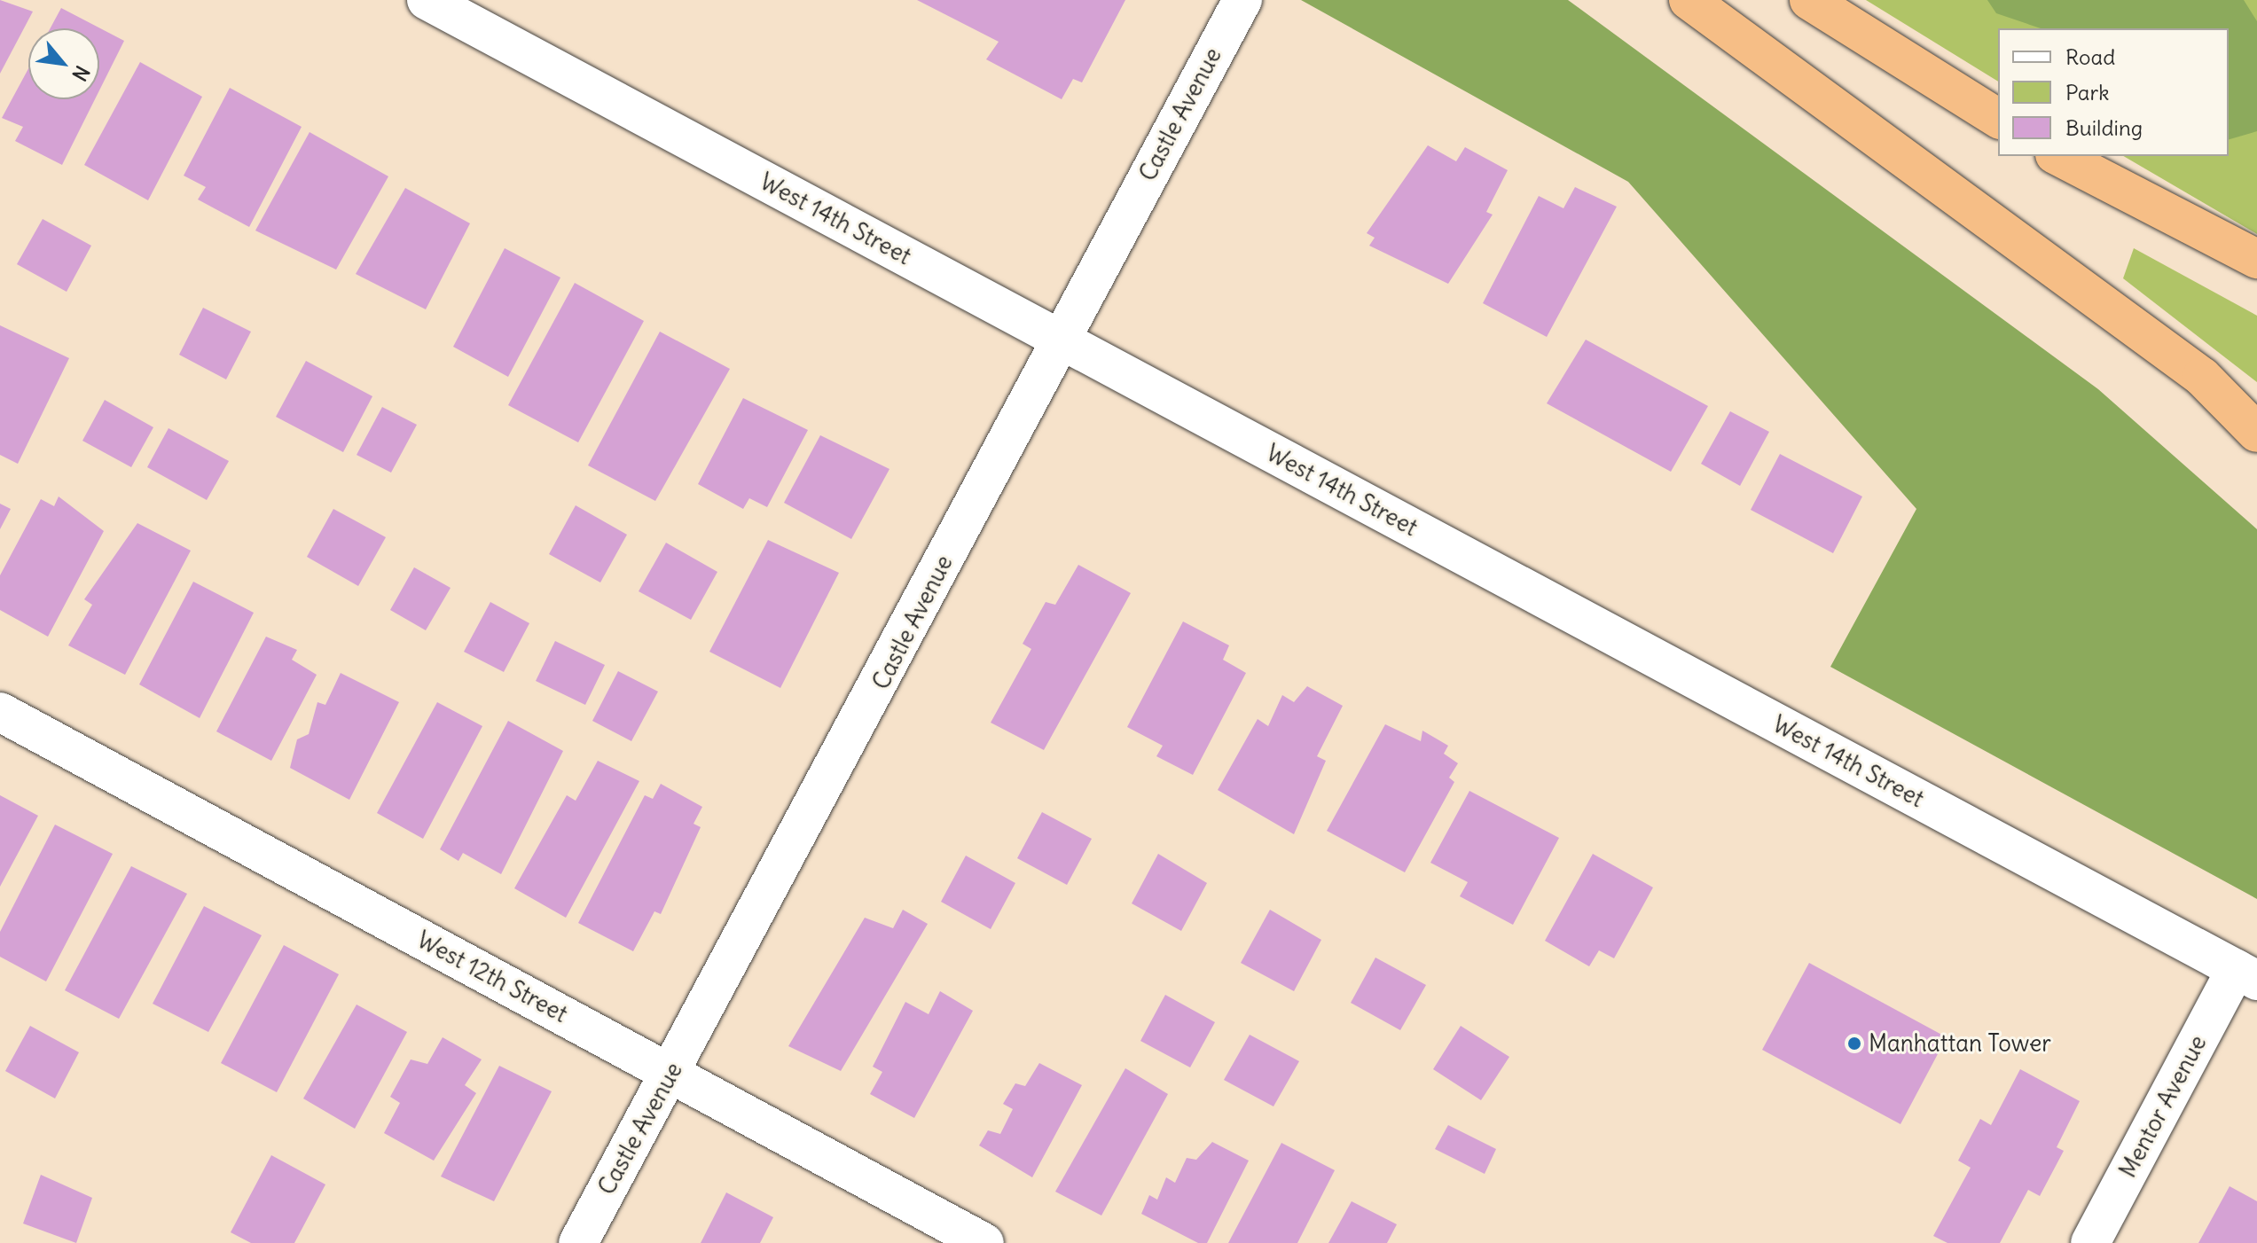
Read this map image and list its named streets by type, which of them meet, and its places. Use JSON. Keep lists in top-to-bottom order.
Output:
{
  "streets": {
    "street": [
      "Castle Avenue",
      "West 14th Street",
      "West 12th Street",
      "Mentor Avenue"
    ]
  },
  "crossings": [
    ["Castle Avenue", "West 14th Street"],
    ["Castle Avenue", "West 12th Street"],
    ["West 14th Street", "Mentor Avenue"]
  ],
  "places": ["Manhattan Tower"],
  "legend": ["Road", "Park", "Building"],
  "north": "bottom right"
}
